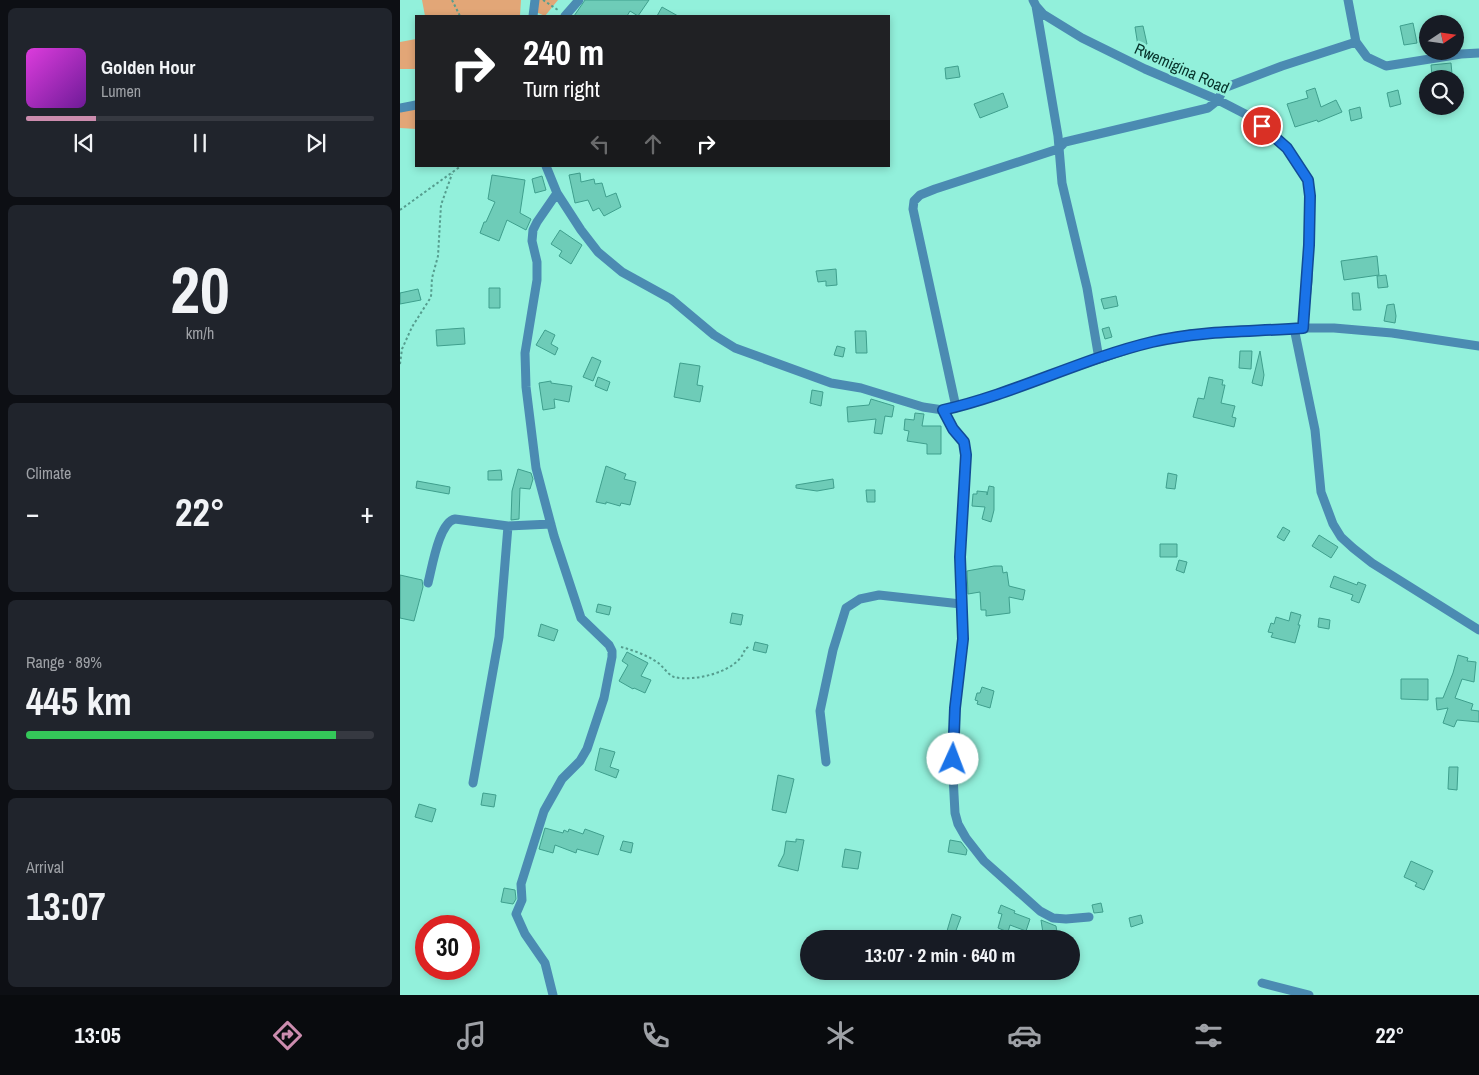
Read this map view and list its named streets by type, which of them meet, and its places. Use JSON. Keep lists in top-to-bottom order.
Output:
{
  "streets": {
    "street": ["Rwemigina Road"]
  },
  "north": "right",
  "page": {
    "turn": ["240 m", "Turn right"],
    "song": ["Golden Hour", "Lumen"],
    "tile": [
      ["20", "km/h"],
      "Climate",
      ["Range · 89%", "445 km"],
      ["Arrival", "13:07"]
    ],
    "heat": ["−", "22°", "+"],
    "limit": "30",
    "trip": "13:07 · 2 min · 640 m",
    "tabs": ["13:05", "22°"]
  }
}
